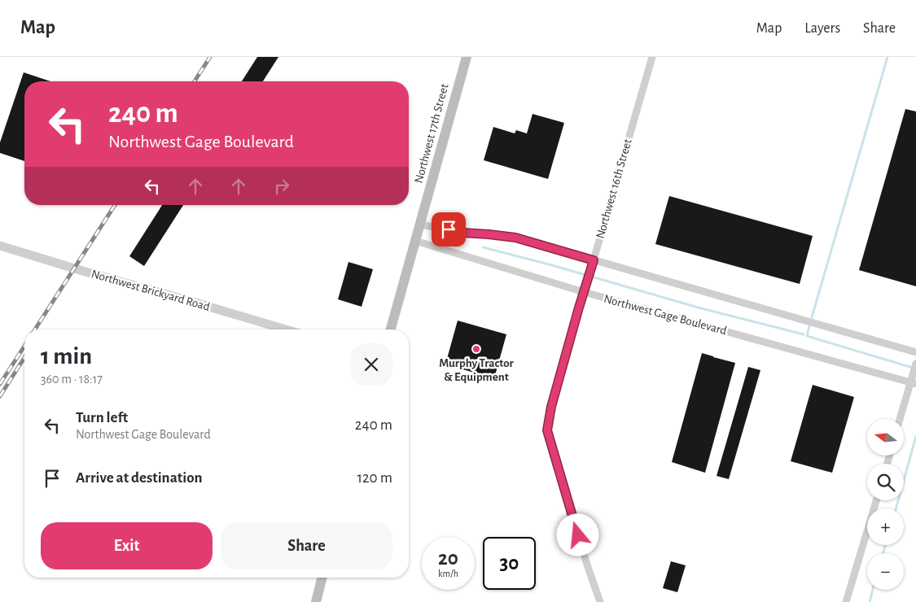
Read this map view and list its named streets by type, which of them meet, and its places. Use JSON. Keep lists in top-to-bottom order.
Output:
{
  "streets": {
    "main road": ["Northwest 17th Street"],
    "street": ["Northwest 16th Street", "Northwest Brickyard Road", "Northwest Gage Boulevard"]
  },
  "crossings": [
    ["Northwest 17th Street", "Northwest Gage Boulevard"],
    ["Northwest 16th Street", "Northwest Gage Boulevard"]
  ],
  "places": ["Murphy Tractor & Equipment"],
  "north": "left",
  "page": {
    "header": "Map",
    "nav": ["Map", "Layers", "Share"],
    "turn": ["240 m", "Northwest Gage Boulevard"],
    "heading": ["1 min", "360 m · 18:17"],
    "list": [
      {
        "name": "Turn left",
        "note": "Northwest Gage Boulevard",
        "value": "240 m"
      },
      {
        "name": "Arrive at destination",
        "value": "120 m"
      }
    ],
    "map_buttons": ["+", "−"],
    "buttons": ["Exit", "Share"],
    "speed": "20 km/h",
    "limit": "30"
  }
}
